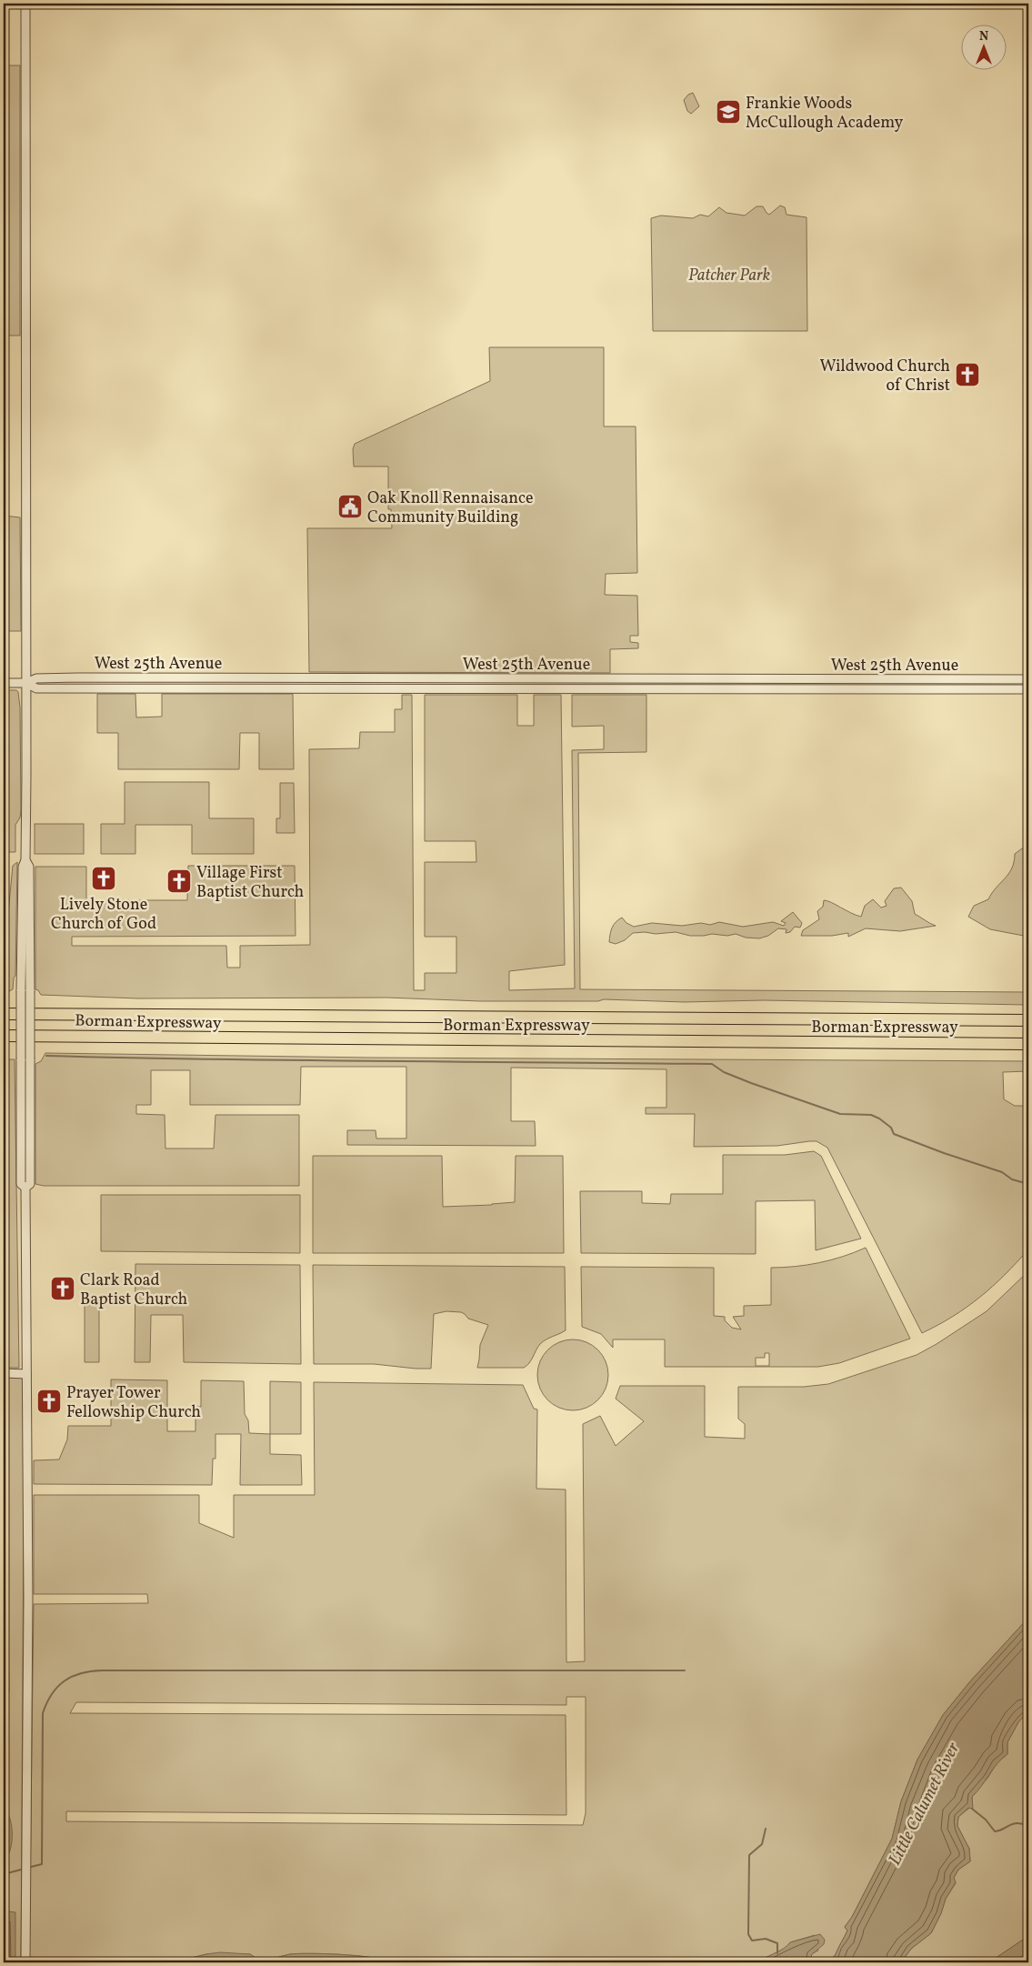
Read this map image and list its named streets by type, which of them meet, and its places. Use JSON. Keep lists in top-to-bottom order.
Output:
{
  "streets": {
    "highway": ["Borman Expressway"],
    "street": ["West 25th Avenue"]
  },
  "water": ["Little Calumet River"],
  "parks": ["Patcher Park"],
  "places": {
    "school or university": ["Frankie Woods McCullough Academy"],
    "church": [
      "Wildwood Church of Christ",
      "Lively Stone Church of God",
      "Village First Baptist Church",
      "Clark Road Baptist Church",
      "Prayer Tower Fellowship Church"
    ],
    "public building": ["Oak Knoll Rennaisance Community Building"]
  },
  "north": "top"
}
